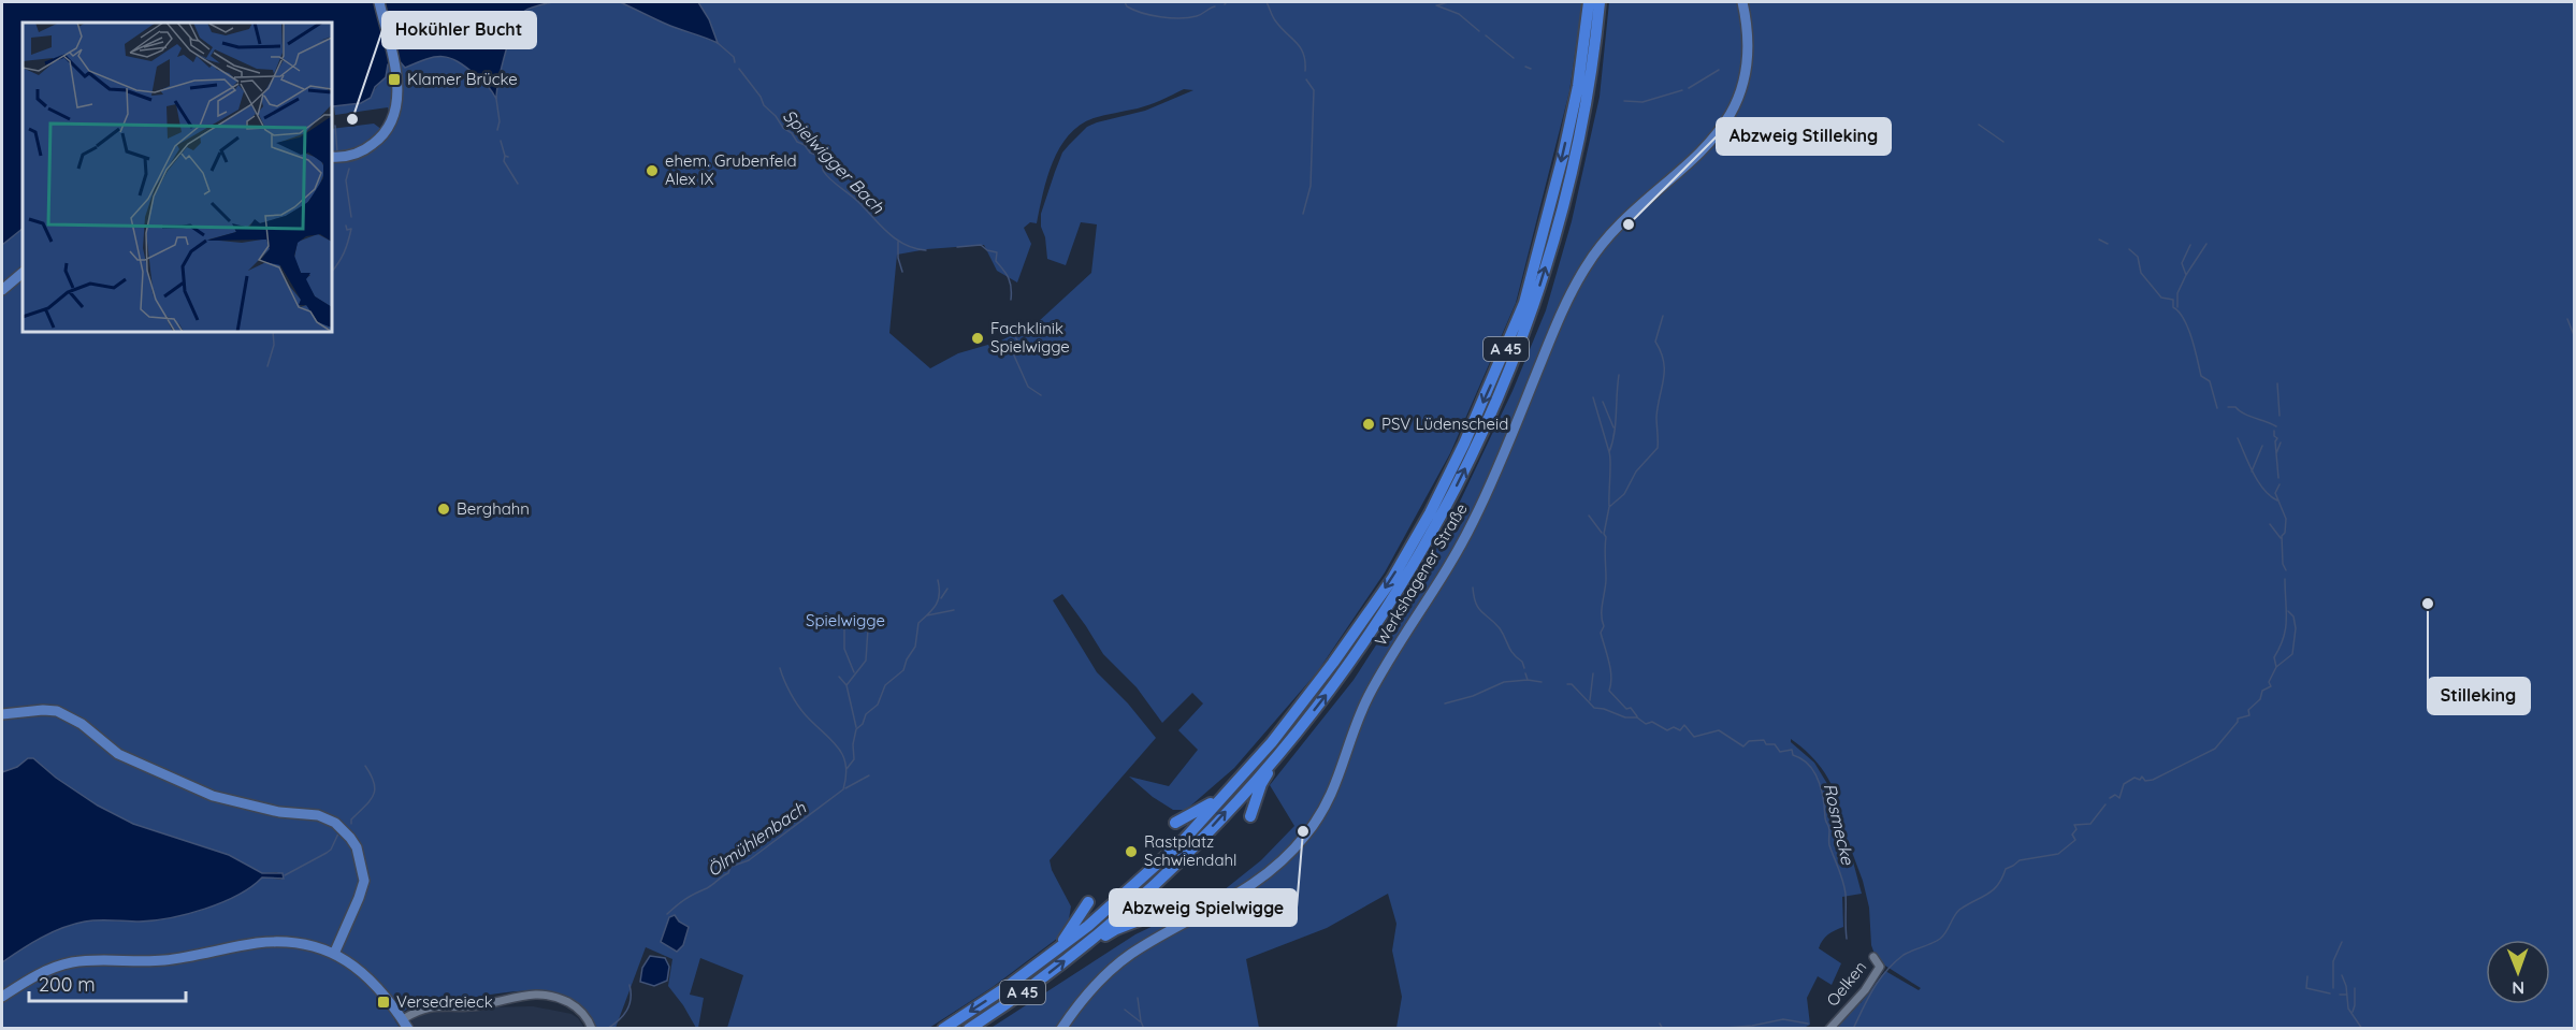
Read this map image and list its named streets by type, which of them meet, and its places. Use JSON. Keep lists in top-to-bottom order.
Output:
{
  "streets": {
    "highway": ["A 45"],
    "main road": ["Werkshagener Straße"],
    "street": ["Oelken"]
  },
  "water": ["Spielwigger Bach", "Rosmecke", "Ölmühlenbach"],
  "parks": ["Spielwigge"],
  "places": {
    "transit": ["Klamer Brücke", "Versedreieck"],
    "other": [
      "Hokühler Bucht",
      "ehem. Grubenfeld Alex IX",
      "Abzweig Stilleking",
      "Fachklinik Spielwigge",
      "PSV Lüdenscheid",
      "Berghahn",
      "Stilleking",
      "Abzweig Spielwigge",
      "Rastplatz Schwiendahl"
    ]
  },
  "scale_bar": "200 m",
  "north": "bottom"
}
